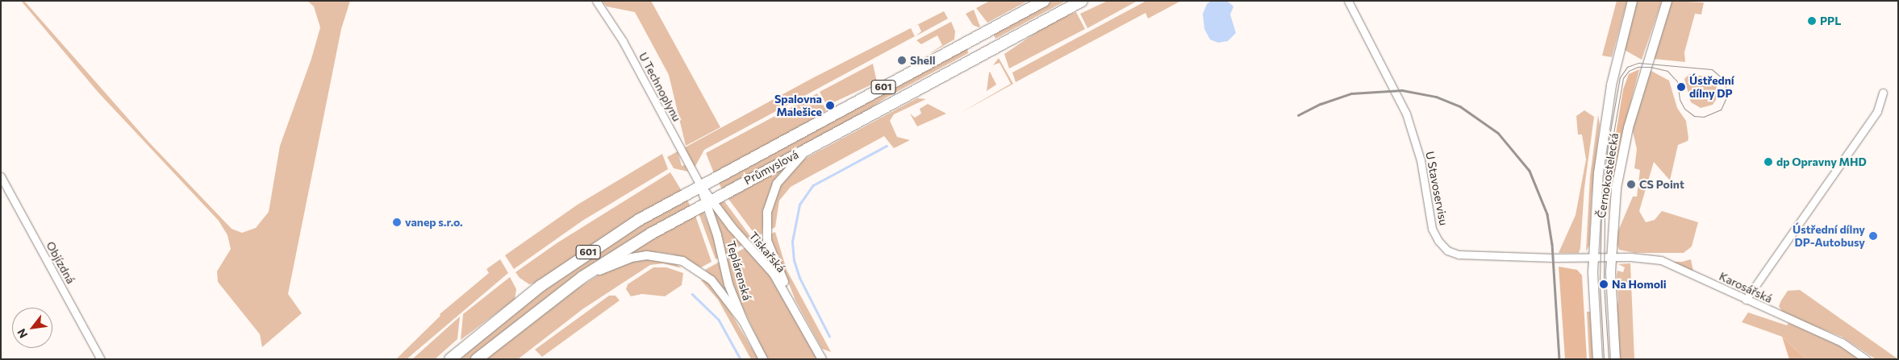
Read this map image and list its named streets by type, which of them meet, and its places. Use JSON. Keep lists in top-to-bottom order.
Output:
{
  "streets": {
    "main road": ["601", "Průmyslová", "Černokostelecká"],
    "street": [
      "U Technoplynu",
      "U Stavoservisu",
      "Tiskařská",
      "Objízdná",
      "Teplárenská",
      "Karosářská"
    ]
  },
  "crossings": [
    ["U Technoplynu", "Průmyslová"],
    ["U Technoplynu", "Teplárenská"],
    ["Průmyslová", "Tiskařská"],
    ["Průmyslová", "Teplárenská"],
    ["Černokostelecká", "U Stavoservisu"],
    ["Černokostelecká", "Karosářská"],
    ["U Stavoservisu", "Karosářská"],
    ["Tiskařská", "Teplárenská"]
  ],
  "places": [
    "PPL",
    "Shell",
    "Ústřední dílny DP",
    "Spalovna Malešice",
    "dp Opravny MHD",
    "CS Point",
    "vanep s.r.o.",
    "Ústřední dílny DP-Autobusy",
    "Na Homoli"
  ],
  "north": "bottom left"
}
